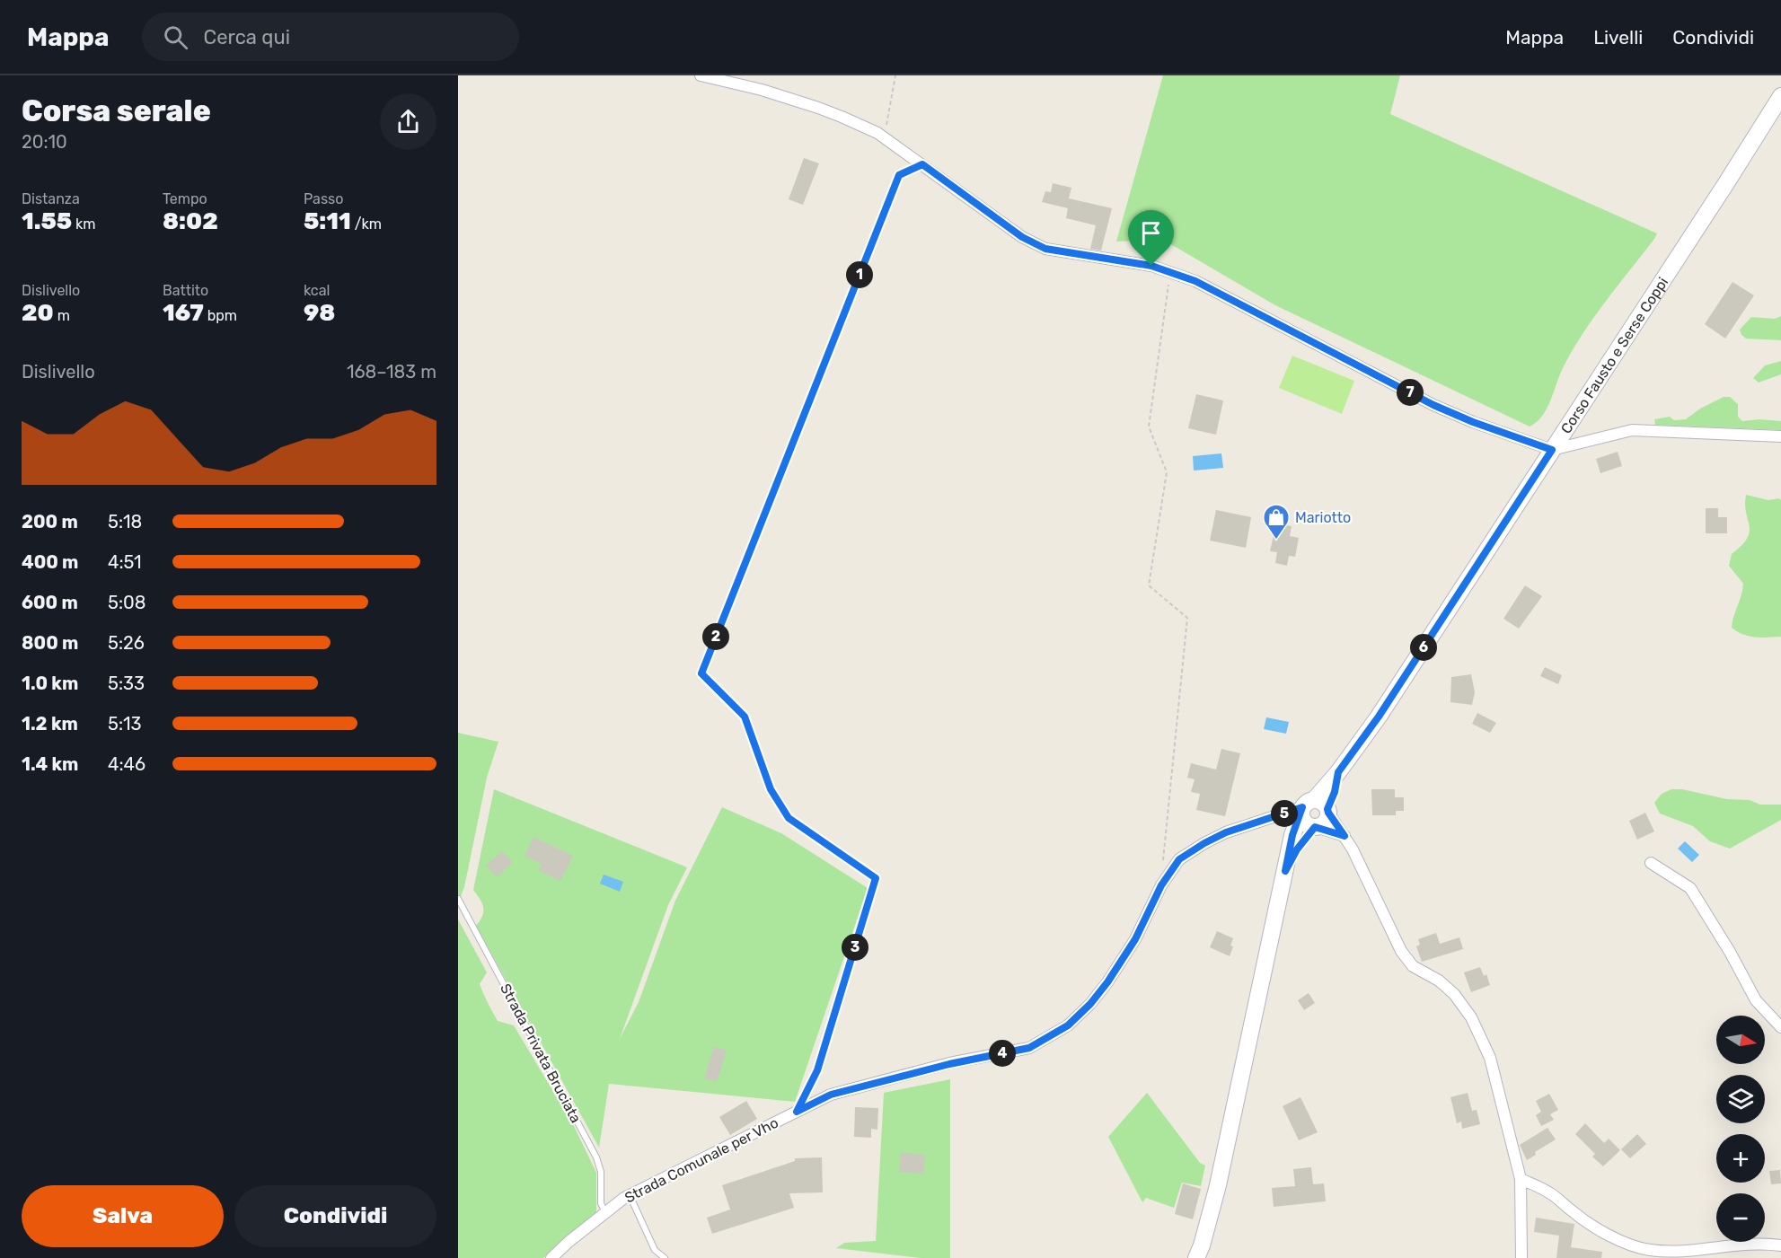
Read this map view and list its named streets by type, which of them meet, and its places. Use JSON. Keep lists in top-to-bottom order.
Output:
{
  "streets": {
    "street": ["Corso Fausto e Serse Coppi", "Strada Comunale per Vho"],
    "lane": ["Strada Privata Bruciata"]
  },
  "crossings": [
    ["Corso Fausto e Serse Coppi", "Strada Comunale per Vho"],
    ["Strada Privata Bruciata", "Strada Comunale per Vho"]
  ],
  "places": {
    "shop": ["Mariotto"]
  },
  "north": "right",
  "page": {
    "header": "Mappa",
    "search": "Cerca qui",
    "nav": ["Mappa", "Livelli", "Condividi"],
    "heading": ["Corsa serale", "20:10"],
    "stats": [
      ["Distanza", "1.55 km"],
      ["Tempo", "8:02"],
      ["Passo", "5:11 /km"],
      ["Dislivello", "20 m"],
      ["Battito", "167 bpm"],
      ["kcal", "98"]
    ],
    "pins": [
      "1",
      "7",
      "2",
      "6",
      "5",
      "3",
      "4"
    ],
    "chart": ["Dislivello", "168–183 m"],
    "list": [
      {
        "name": "200 m",
        "note": "5:18"
      },
      {
        "name": "400 m",
        "note": "4:51"
      },
      {
        "name": "600 m",
        "note": "5:08"
      },
      {
        "name": "800 m",
        "note": "5:26"
      },
      {
        "name": "1.0 km",
        "note": "5:33"
      },
      {
        "name": "1.2 km",
        "note": "5:13"
      },
      {
        "name": "1.4 km",
        "note": "4:46"
      }
    ],
    "map_buttons": ["+", "−"],
    "buttons": ["Salva", "Condividi"]
  }
}
